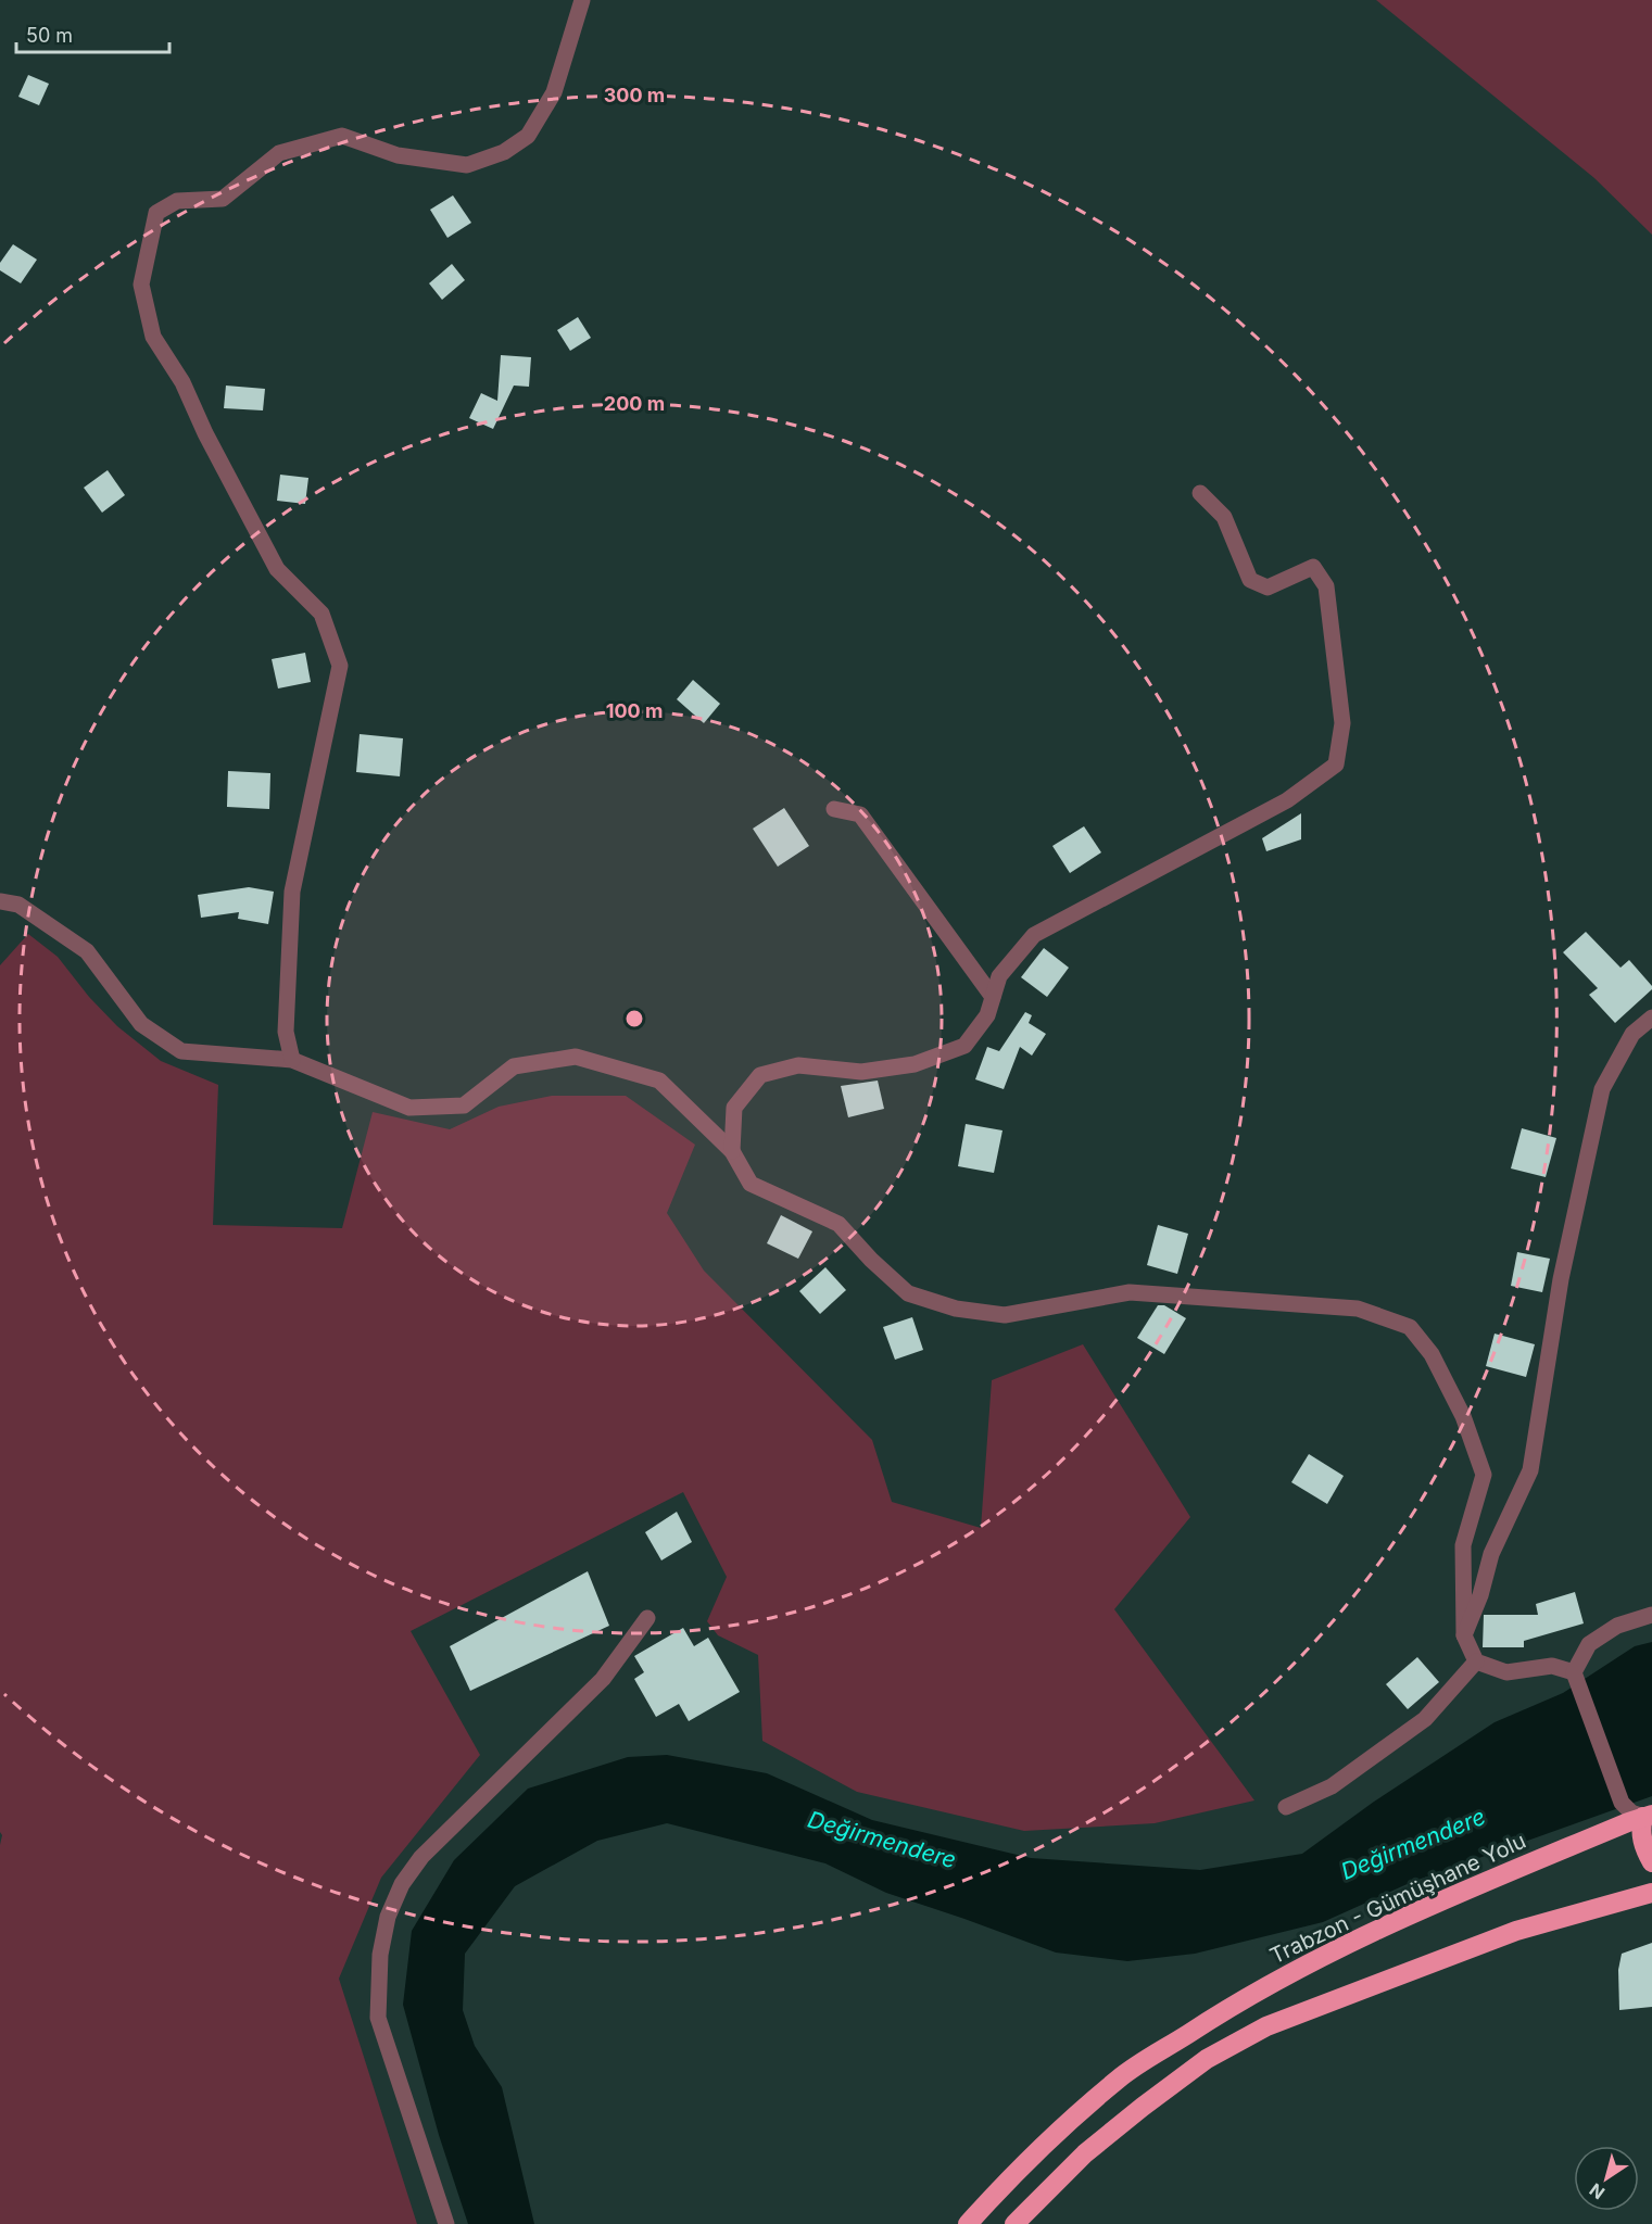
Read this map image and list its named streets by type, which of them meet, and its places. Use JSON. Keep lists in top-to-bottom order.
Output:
{
  "streets": {
    "highway": ["Trabzon - Gümüşhane Yolu"]
  },
  "water": ["Değirmendere"],
  "scale_bar": "50 m",
  "north": "bottom left",
  "rings": ["300 m", "200 m", "100 m"]
}
